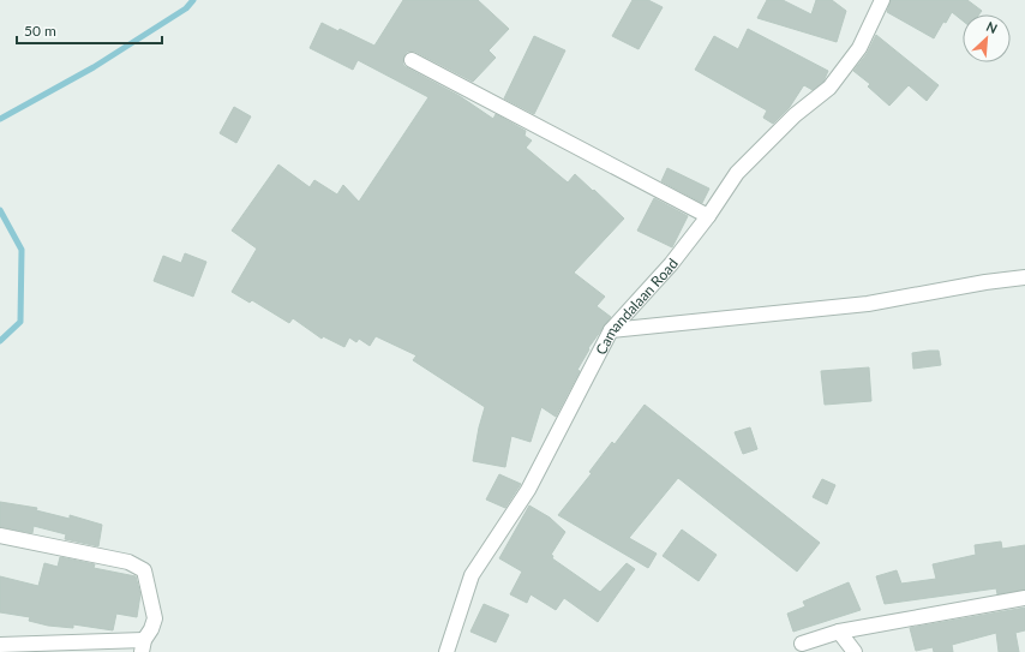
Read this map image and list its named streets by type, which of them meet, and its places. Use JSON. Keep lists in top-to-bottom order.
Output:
{
  "streets": {
    "street": ["Camandalaan Road"]
  },
  "scale_bar": "50 m",
  "north": "top right"
}
